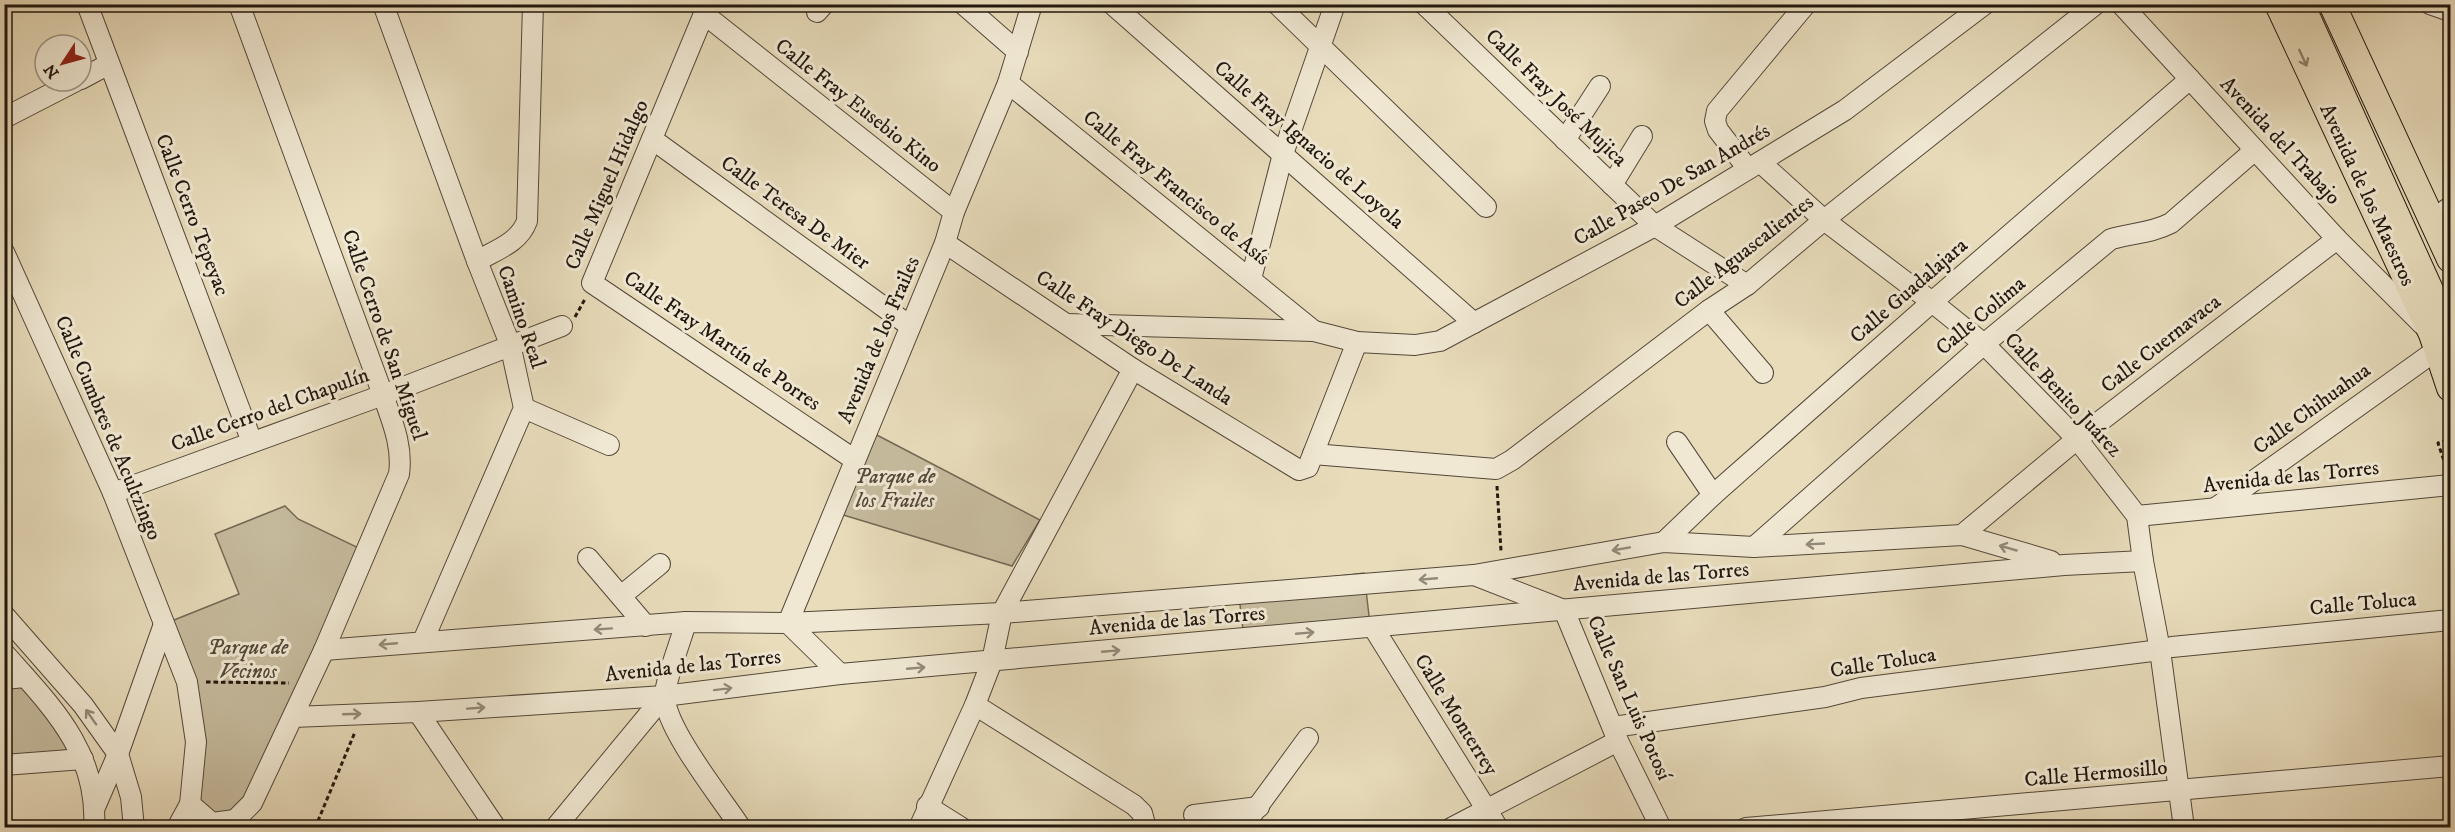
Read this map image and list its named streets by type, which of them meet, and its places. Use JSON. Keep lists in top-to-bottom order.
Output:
{
  "streets": {
    "main road": ["Avenida de los Maestros"],
    "street": [
      "Calle Fray José Mujica",
      "Calle Fray Eusebio Kino",
      "Avenida del Trabajo",
      "Calle Fray Ignacio de Loyola",
      "Calle Miguel Hidalgo",
      "Calle Paseo De San Andrés",
      "Calle Fray Francisco de Asís",
      "Calle Teresa De Mier",
      "Calle Cerro Tepeyac",
      "Calle Aguascalientes",
      "Calle Guadalajara",
      "Calle Colima",
      "Camino Real",
      "Calle Cerro de San Miguel",
      "Calle Fray Diego De Landa",
      "Avenida de los Frailes",
      "Calle Fray Martín de Porres",
      "Calle Cuernavaca",
      "Calle Benito Juárez",
      "Calle Chihuahua",
      "Calle Cerro del Chapulín",
      "Calle Cumbres de Acultzingo",
      "Avenida de las Torres",
      "Calle Toluca",
      "Calle San Luis Potosí",
      "Calle Monterrey",
      "Calle Hermosillo"
    ]
  },
  "crossings": [
    ["Calle Fray José Mujica", "Calle Paseo De San Andrés"],
    ["Calle Fray José Mujica", "Calle Aguascalientes"],
    ["Calle Fray Eusebio Kino", "Calle Miguel Hidalgo"],
    ["Calle Fray Eusebio Kino", "Avenida de los Frailes"],
    ["Avenida del Trabajo", "Avenida de los Maestros"],
    ["Avenida del Trabajo", "Calle Guadalajara"],
    ["Avenida del Trabajo", "Calle Colima"],
    ["Avenida del Trabajo", "Calle Cuernavaca"],
    ["Avenida del Trabajo", "Calle Chihuahua"],
    ["Calle Fray Ignacio de Loyola", "Calle Paseo De San Andrés"],
    ["Calle Miguel Hidalgo", "Calle Teresa De Mier"],
    ["Calle Miguel Hidalgo", "Calle Fray Martín de Porres"],
    ["Calle Paseo De San Andrés", "Calle Fray Francisco de Asís"],
    ["Calle Paseo De San Andrés", "Calle Benito Juárez"],
    ["Calle Fray Francisco de Asís", "Avenida de los Frailes"],
    ["Avenida de los Maestros", "Calle Chihuahua"],
    ["Calle Teresa De Mier", "Avenida de los Frailes"],
    ["Calle Cerro Tepeyac", "Calle Cerro del Chapulín"],
    ["Calle Aguascalientes", "Calle Benito Juárez"],
    ["Calle Guadalajara", "Calle Benito Juárez"],
    ["Calle Guadalajara", "Avenida de las Torres"],
    ["Calle Colima", "Calle Benito Juárez"],
    ["Calle Colima", "Avenida de las Torres"],
    ["Camino Real", "Calle Cerro del Chapulín"],
    ["Calle Cerro de San Miguel", "Calle Cerro del Chapulín"],
    ["Calle Cerro de San Miguel", "Calle Cumbres de Acultzingo"],
    ["Calle Cerro de San Miguel", "Avenida de las Torres"],
    ["Calle Fray Diego De Landa", "Avenida de los Frailes"],
    ["Avenida de los Frailes", "Calle Fray Martín de Porres"],
    ["Avenida de los Frailes", "Avenida de las Torres"],
    ["Calle Cuernavaca", "Calle Benito Juárez"],
    ["Calle Cuernavaca", "Avenida de las Torres"],
    ["Calle Benito Juárez", "Avenida de las Torres"],
    ["Calle Chihuahua", "Avenida de las Torres"],
    ["Calle Cerro del Chapulín", "Calle Cumbres de Acultzingo"],
    ["Avenida de las Torres", "Calle San Luis Potosí"],
    ["Avenida de las Torres", "Calle Monterrey"],
    ["Calle Toluca", "Calle San Luis Potosí"],
    ["Calle Toluca", "Calle Monterrey"]
  ],
  "parks": ["Parque de los Frailes", "Parque de Vecinos"],
  "north": "bottom left"
}
